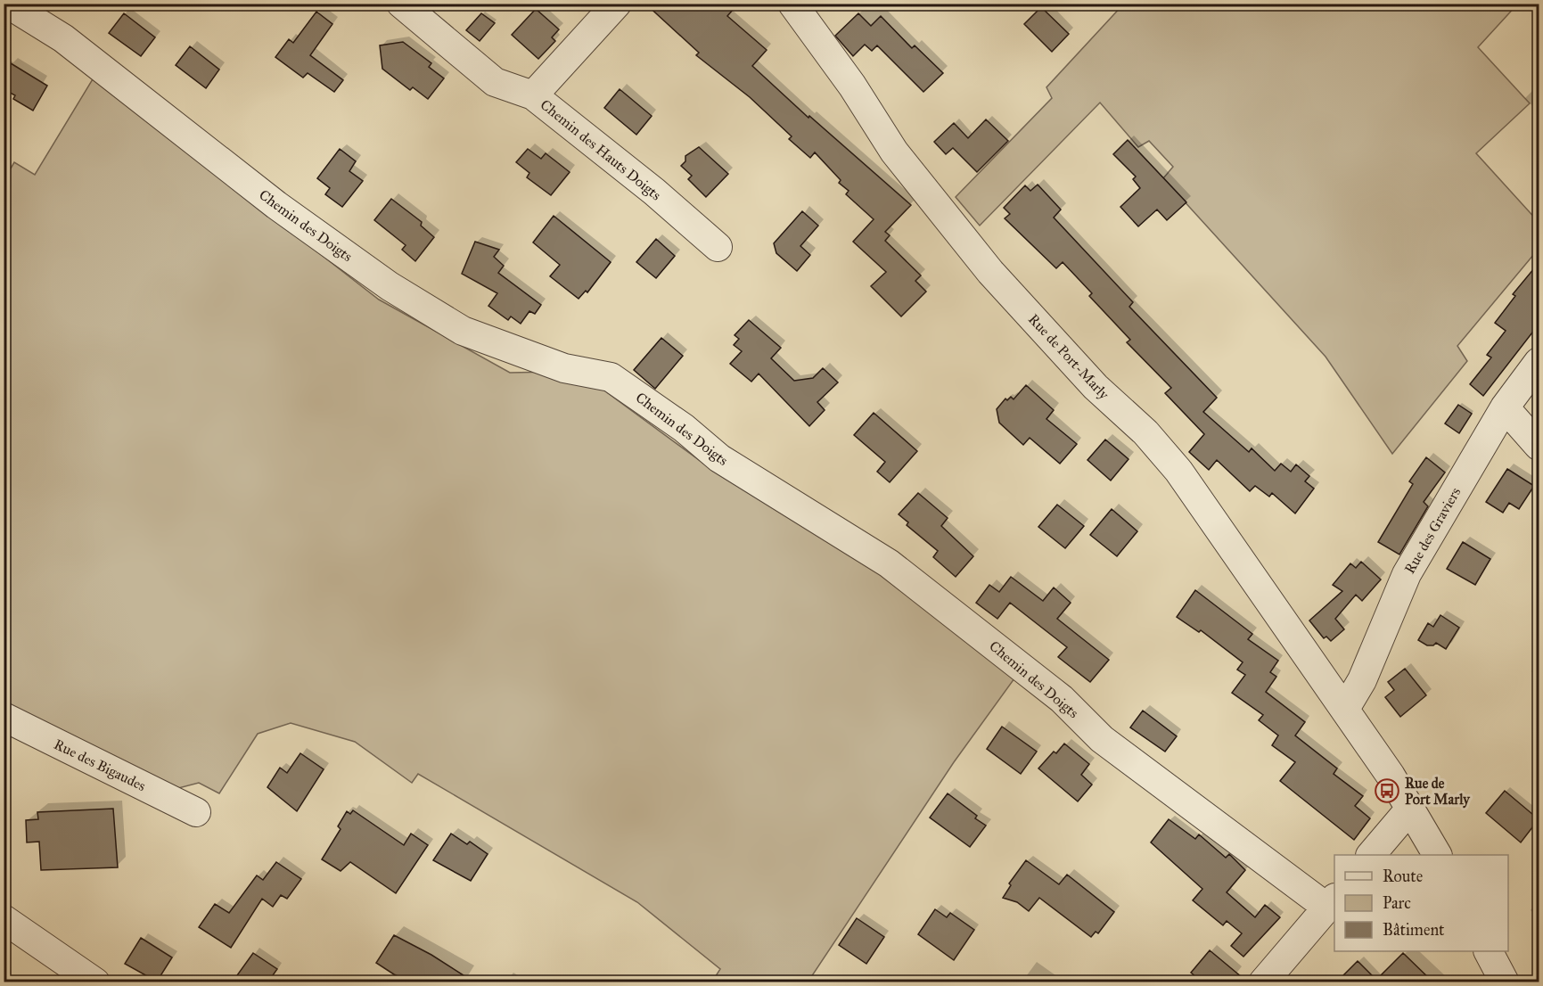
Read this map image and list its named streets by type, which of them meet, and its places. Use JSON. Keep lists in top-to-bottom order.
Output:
{
  "streets": {
    "street": [
      "Chemin des Hauts Doigts",
      "Chemin des Doigts",
      "Rue de Port-Marly",
      "Rue des Graviers",
      "Rue des Bigaudes"
    ]
  },
  "crossings": [
    ["Rue de Port-Marly", "Rue des Graviers"]
  ],
  "places": {
    "bus stop": ["Rue de Port Marly"]
  },
  "legend": ["Route", "Parc", "Bâtiment"]
}
